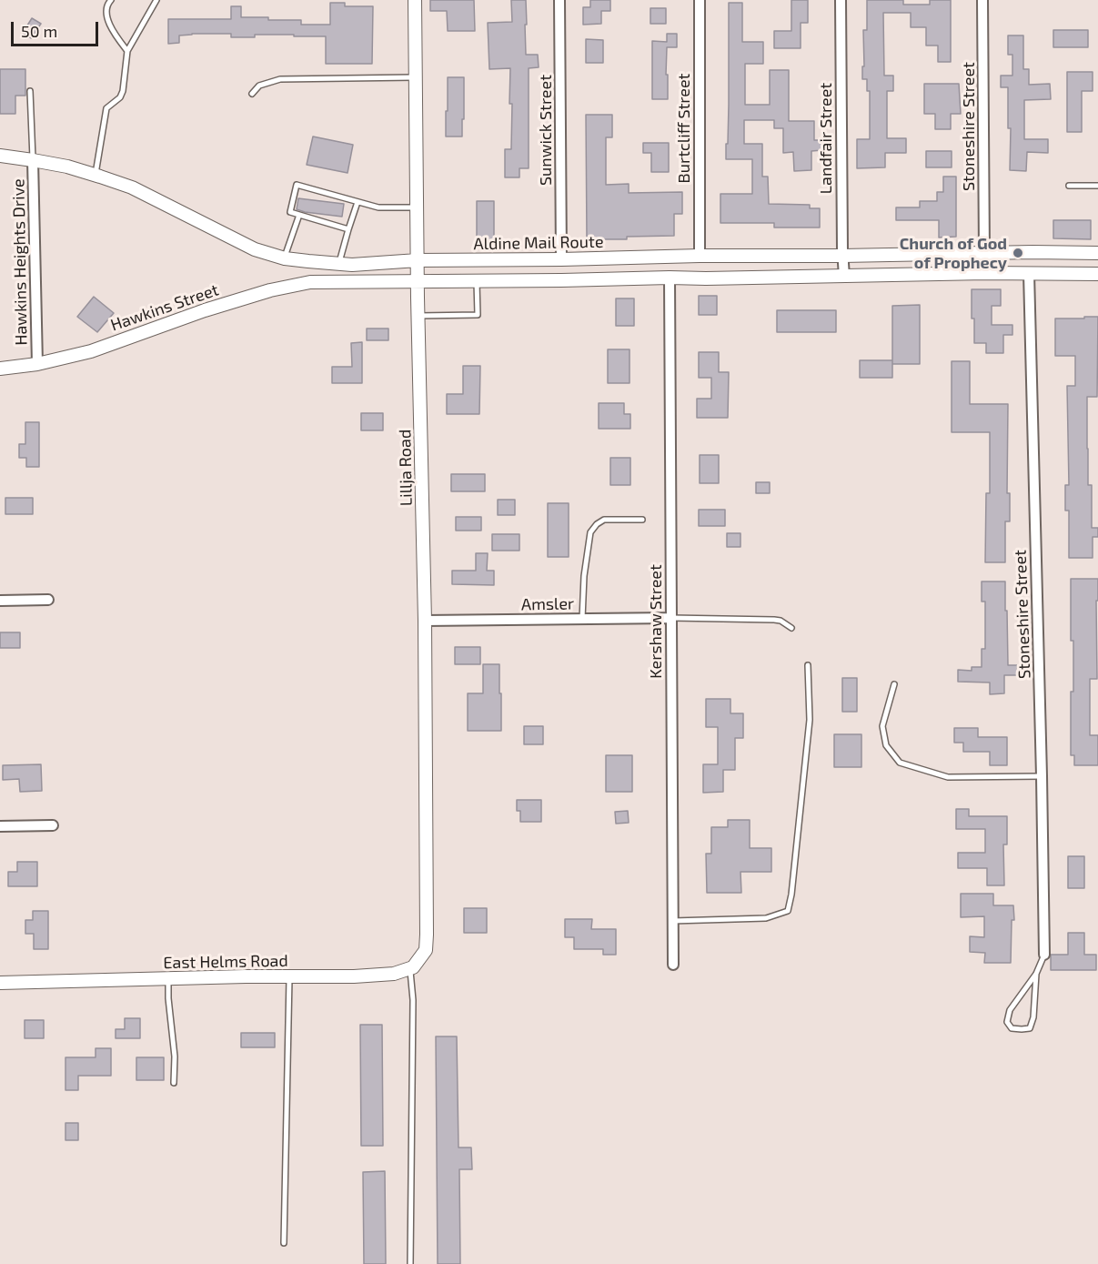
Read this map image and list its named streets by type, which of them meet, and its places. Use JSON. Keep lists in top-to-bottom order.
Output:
{
  "streets": {
    "main road": [
      "Aldine Mail Route",
      "Hawkins Street",
      "Lillja Road",
      "East Helms Road"
    ],
    "street": [
      "Stoneshire Street",
      "Burtcliff Street",
      "Sunwick Street",
      "Landfair Street",
      "Hawkins Heights Drive",
      "Amsler",
      "Kershaw Street"
    ]
  },
  "crossings": [
    ["Stoneshire Street", "Aldine Mail Route"],
    ["Burtcliff Street", "Aldine Mail Route"],
    ["Sunwick Street", "Aldine Mail Route"],
    ["Landfair Street", "Aldine Mail Route"],
    ["Aldine Mail Route", "Hawkins Heights Drive"],
    ["Aldine Mail Route", "Lillja Road"],
    ["Hawkins Heights Drive", "Hawkins Street"],
    ["Hawkins Street", "Lillja Road"],
    ["Lillja Road", "Amsler"],
    ["Lillja Road", "East Helms Road"],
    ["Amsler", "Kershaw Street"]
  ],
  "places": ["Church of God of Prophecy"],
  "scale_bar": "50 m"
}
